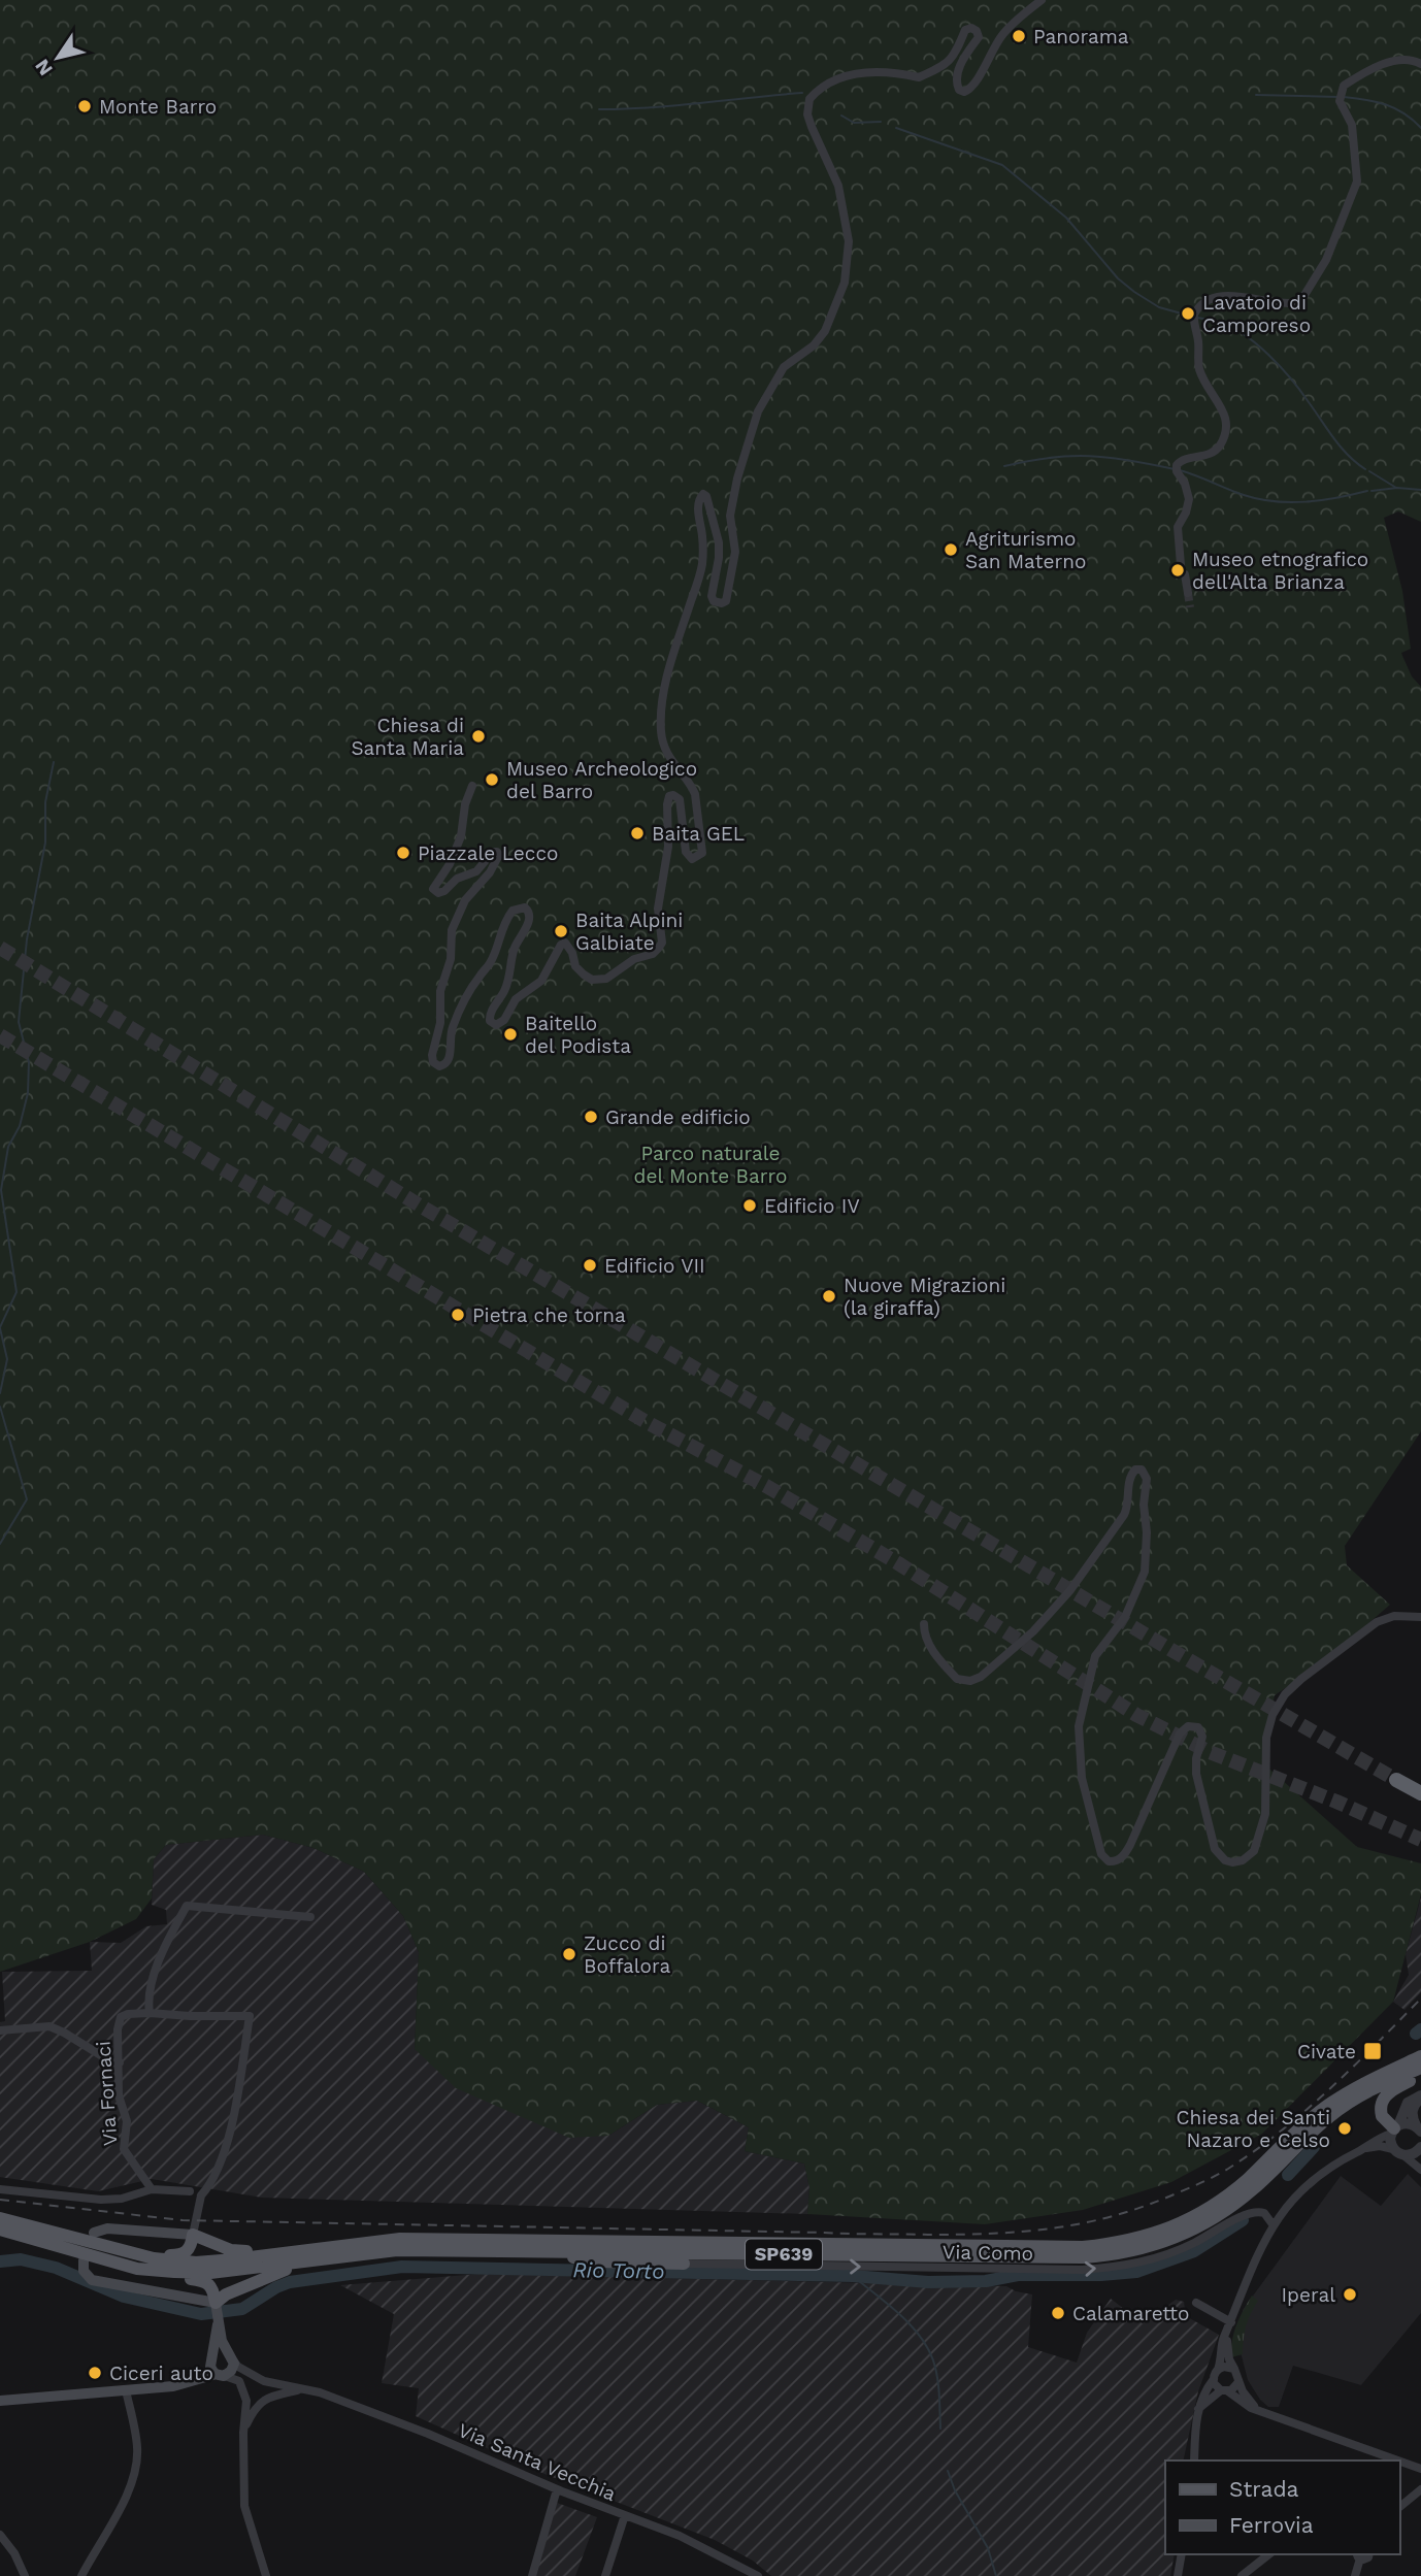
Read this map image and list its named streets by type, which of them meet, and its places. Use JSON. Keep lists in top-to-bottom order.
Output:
{
  "streets": {
    "main road": ["SP639"],
    "street": ["Via Fornaci", "Via Como", "Via Santa Vecchia"]
  },
  "one_way": ["Via Como"],
  "water": ["Rio Torto"],
  "parks": ["Parco naturale del Monte Barro"],
  "places": {
    "other": [
      "Panorama",
      "Monte Barro",
      "Lavatoio di Camporeso",
      "Agriturismo San Materno",
      "Museo etnografico dell'Alta Brianza",
      "Chiesa di Santa Maria",
      "Museo Archeologico del Barro",
      "Baita GEL",
      "Piazzale Lecco",
      "Baita Alpini Galbiate",
      "Baitello del Podista",
      "Grande edificio",
      "Edificio IV",
      "Edificio VII",
      "Nuove Migrazioni (la giraffa)",
      "Pietra che torna",
      "Zucco di Boffalora",
      "Chiesa dei Santi Nazaro e Celso",
      "Iperal",
      "Calamaretto",
      "Ciceri auto"
    ],
    "transit": ["Civate"]
  },
  "legend": ["Strada", "Ferrovia"],
  "north": "bottom left"
}
